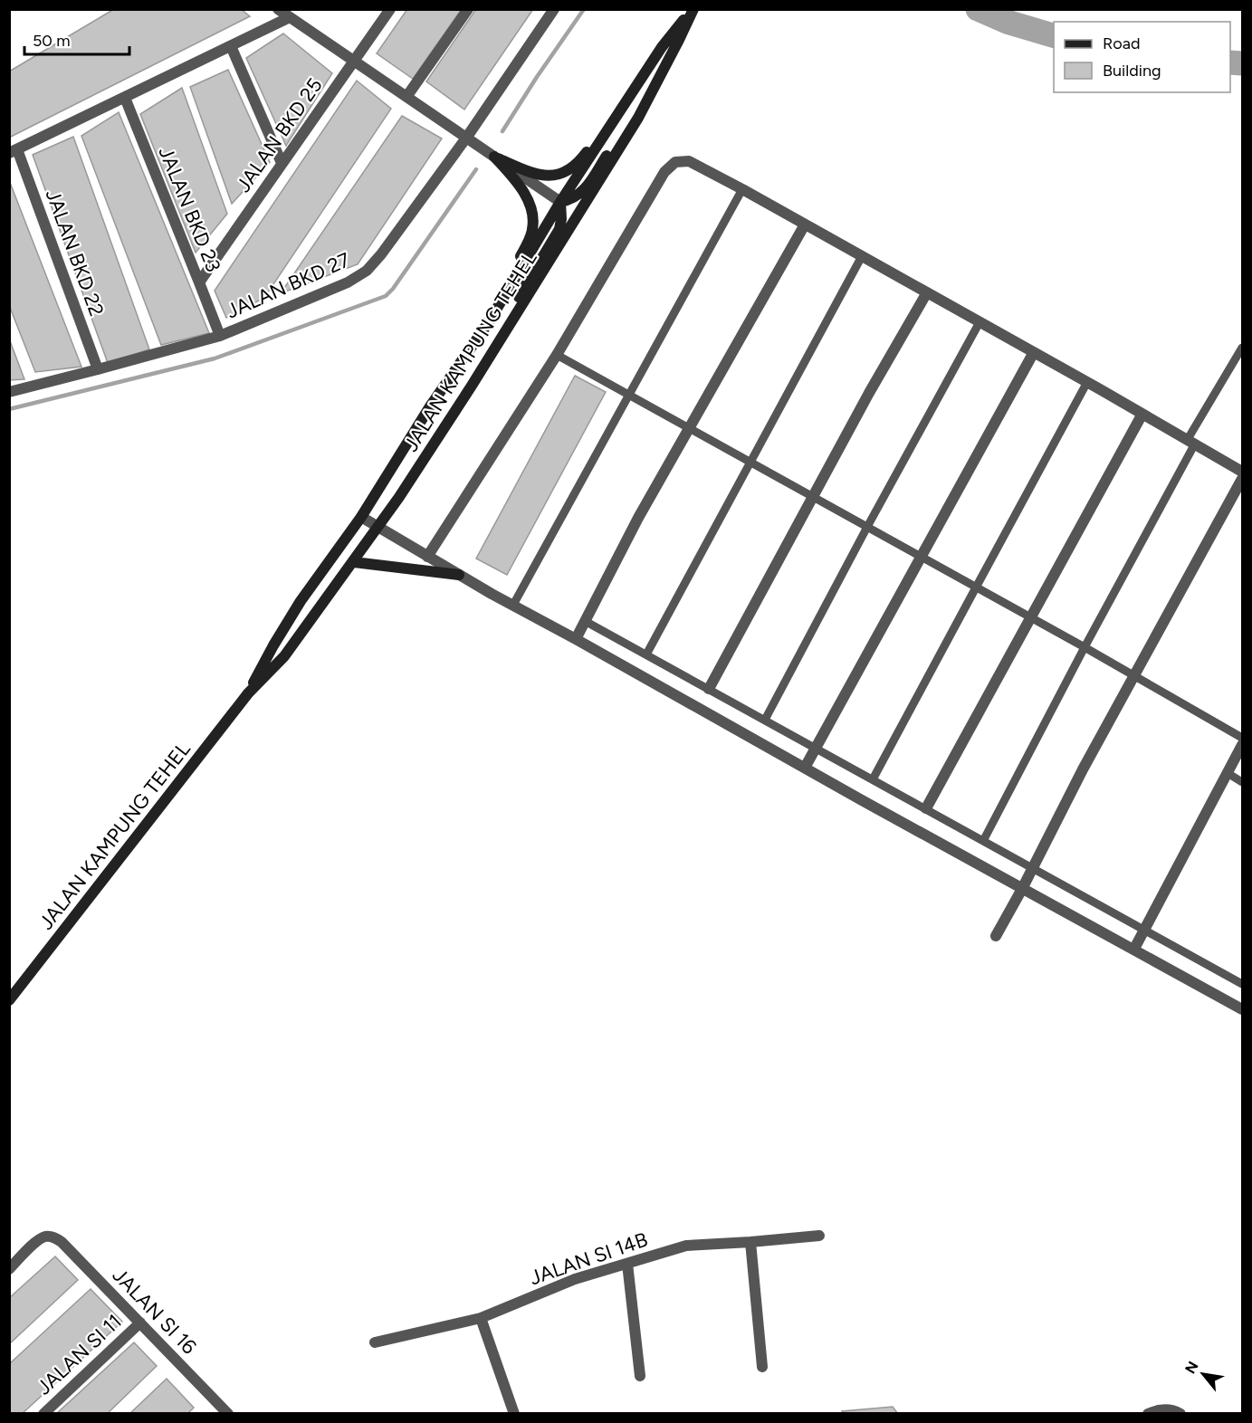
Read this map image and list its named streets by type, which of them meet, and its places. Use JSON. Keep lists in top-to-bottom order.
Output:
{
  "streets": {
    "main road": ["JALAN KAMPUNG TEHEL"],
    "street": [
      "JALAN BKD 25",
      "JALAN BKD 23",
      "JALAN BKD 22",
      "JALAN BKD 27",
      "JALAN SI 14B",
      "JALAN SI 16",
      "JALAN SI 11"
    ]
  },
  "crossings": [
    ["JALAN BKD 25", "JALAN BKD 23"],
    ["JALAN BKD 23", "JALAN BKD 27"],
    ["JALAN BKD 22", "JALAN BKD 27"],
    ["JALAN SI 16", "JALAN SI 11"]
  ],
  "legend": ["Road", "Building"],
  "scale_bar": "50 m",
  "north": "top left"
}
